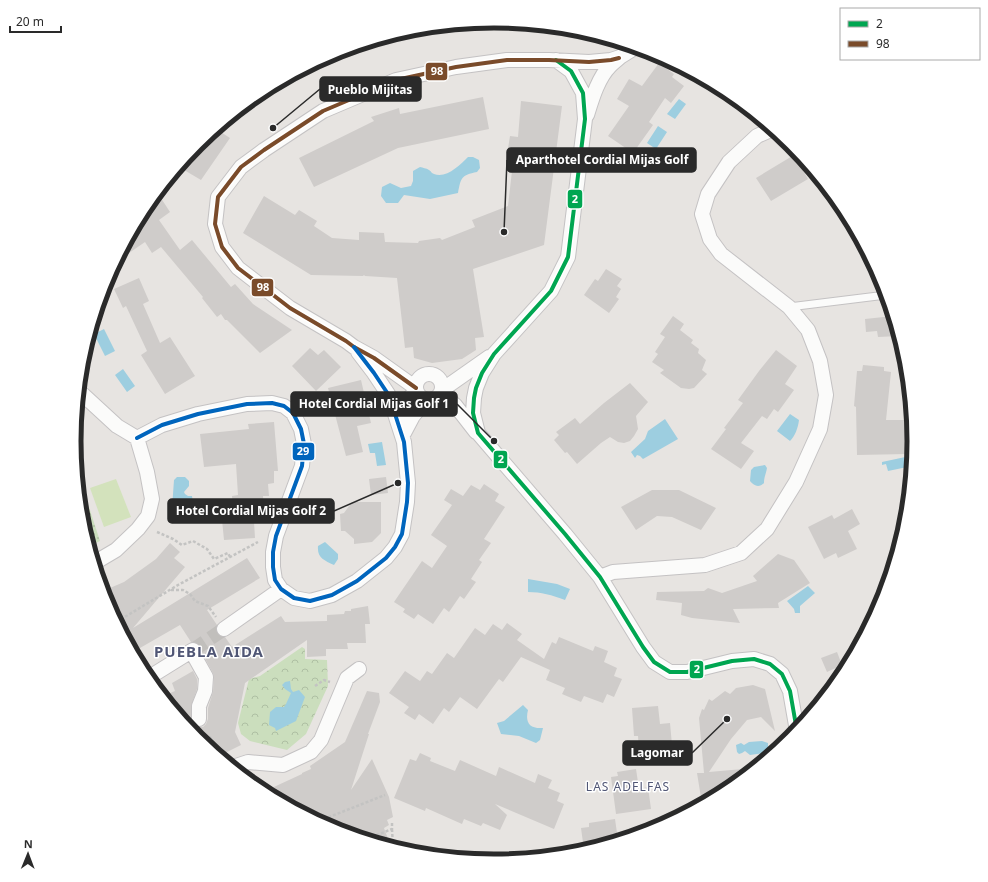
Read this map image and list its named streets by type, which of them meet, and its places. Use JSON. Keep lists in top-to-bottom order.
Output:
{
  "districts": ["PUEBLA AIDA", "LAS ADELFAS"],
  "places": [
    "Pueblo Mijitas",
    "Aparthotel Cordial Mijas Golf",
    "Hotel Cordial Mijas Golf 1",
    "Hotel Cordial Mijas Golf 2",
    "Lagomar"
  ],
  "lines": ["transit line 98", "transit line 2", "transit line 29"],
  "legend": ["2", "98"],
  "scale_bar": "20 m",
  "north": "top"
}
